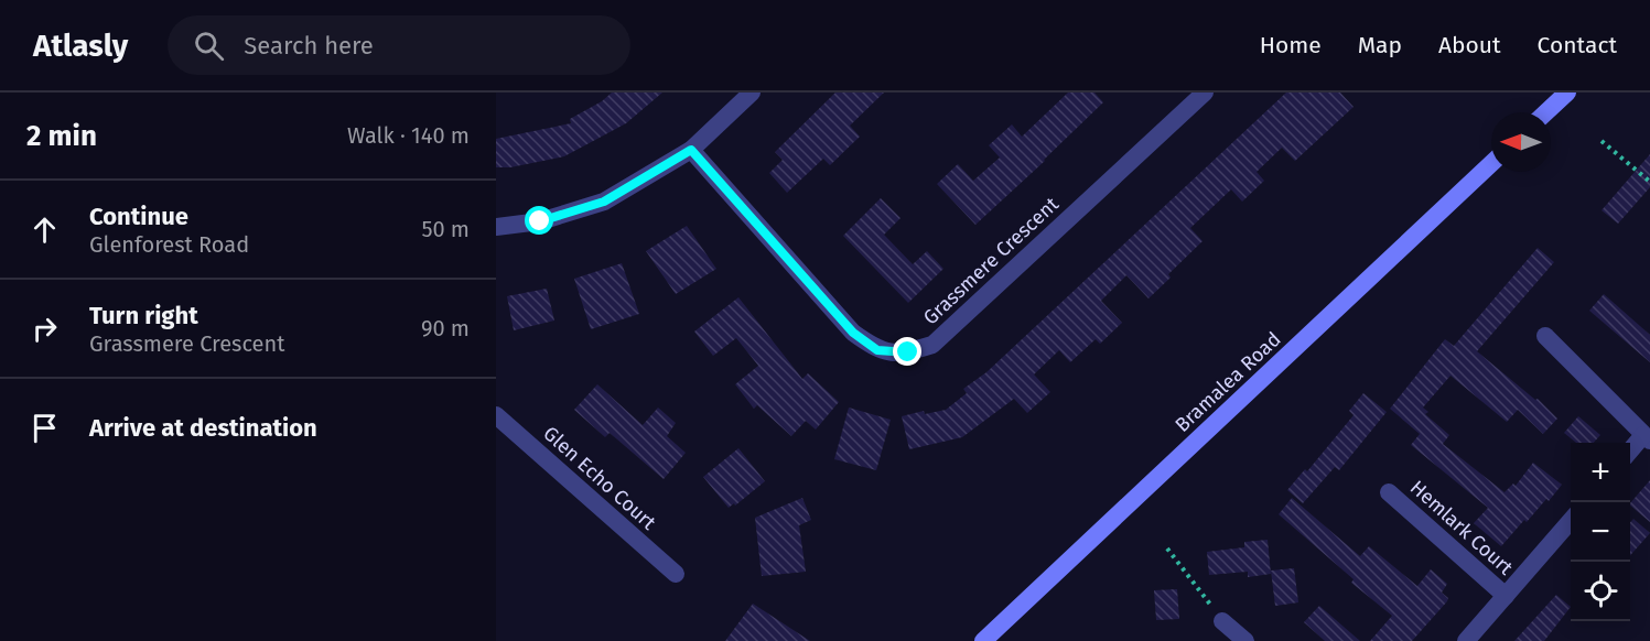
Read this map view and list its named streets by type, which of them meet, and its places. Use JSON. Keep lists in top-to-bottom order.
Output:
{
  "streets": {
    "main road": ["Bramalea Road"],
    "street": ["Grassmere Crescent", "Glen Echo Court", "Hemlark Court"]
  },
  "north": "left",
  "page": {
    "header": "Atlasly",
    "search": "Search here",
    "nav": [
      "Home",
      "Map",
      "About",
      "Contact"
    ],
    "heading": ["2 min", "Walk · 140 m"],
    "list": [
      ["Continue", "Glenforest Road", "50 m"],
      ["Turn right", "Grassmere Crescent", "90 m"],
      "Arrive at destination"
    ],
    "map_buttons": ["+", "−"]
  }
}
